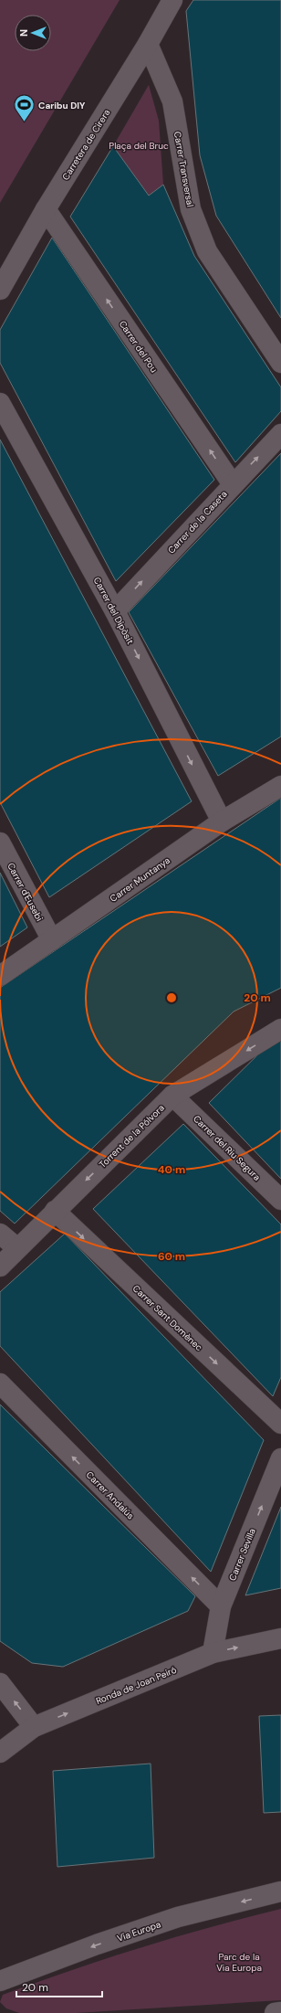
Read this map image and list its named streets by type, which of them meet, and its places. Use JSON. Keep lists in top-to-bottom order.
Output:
{
  "streets": {
    "street": [
      "Carretera de Cirera",
      "Carrer Transversal",
      "Carrer del Pou",
      "Carrer de la Caseta",
      "Carrer del Dipòsit",
      "Carrer Muntanya",
      "Carrer d'Eusebi",
      "Torrent de la Pólvora",
      "Carrer del Riu Segura",
      "Carrer Sant Domènec",
      "Carrer Andalús",
      "Carrer Sevilla",
      "Ronda de Joan Peiró",
      "Via Europa"
    ]
  },
  "crossings": [
    ["Carretera de Cirera", "Carrer Transversal"],
    ["Carretera de Cirera", "Carrer del Pou"],
    ["Carrer del Pou", "Carrer de la Caseta"],
    ["Carrer de la Caseta", "Carrer del Dipòsit"],
    ["Carrer del Dipòsit", "Carrer Muntanya"],
    ["Carrer Muntanya", "Carrer d'Eusebi"],
    ["Torrent de la Pólvora", "Carrer del Riu Segura"],
    ["Torrent de la Pólvora", "Carrer Sant Domènec"],
    ["Carrer Andalús", "Carrer Sevilla"],
    ["Carrer Sevilla", "Ronda de Joan Peiró"]
  ],
  "one_way": [
    "Carrer del Pou",
    "Carrer de la Caseta",
    "Carrer del Dipòsit",
    "Torrent de la Pólvora",
    "Carrer Sant Domènec",
    "Carrer Andalús",
    "Carrer Sevilla",
    "Ronda de Joan Peiró",
    "Via Europa"
  ],
  "parks": ["Plaça del Bruc", "Parc de la Via Europa"],
  "places": {
    "sports": ["Caribu DIY"]
  },
  "scale_bar": "20 m",
  "north": "left",
  "rings": ["20 m", "40 m", "60 m"]
}
